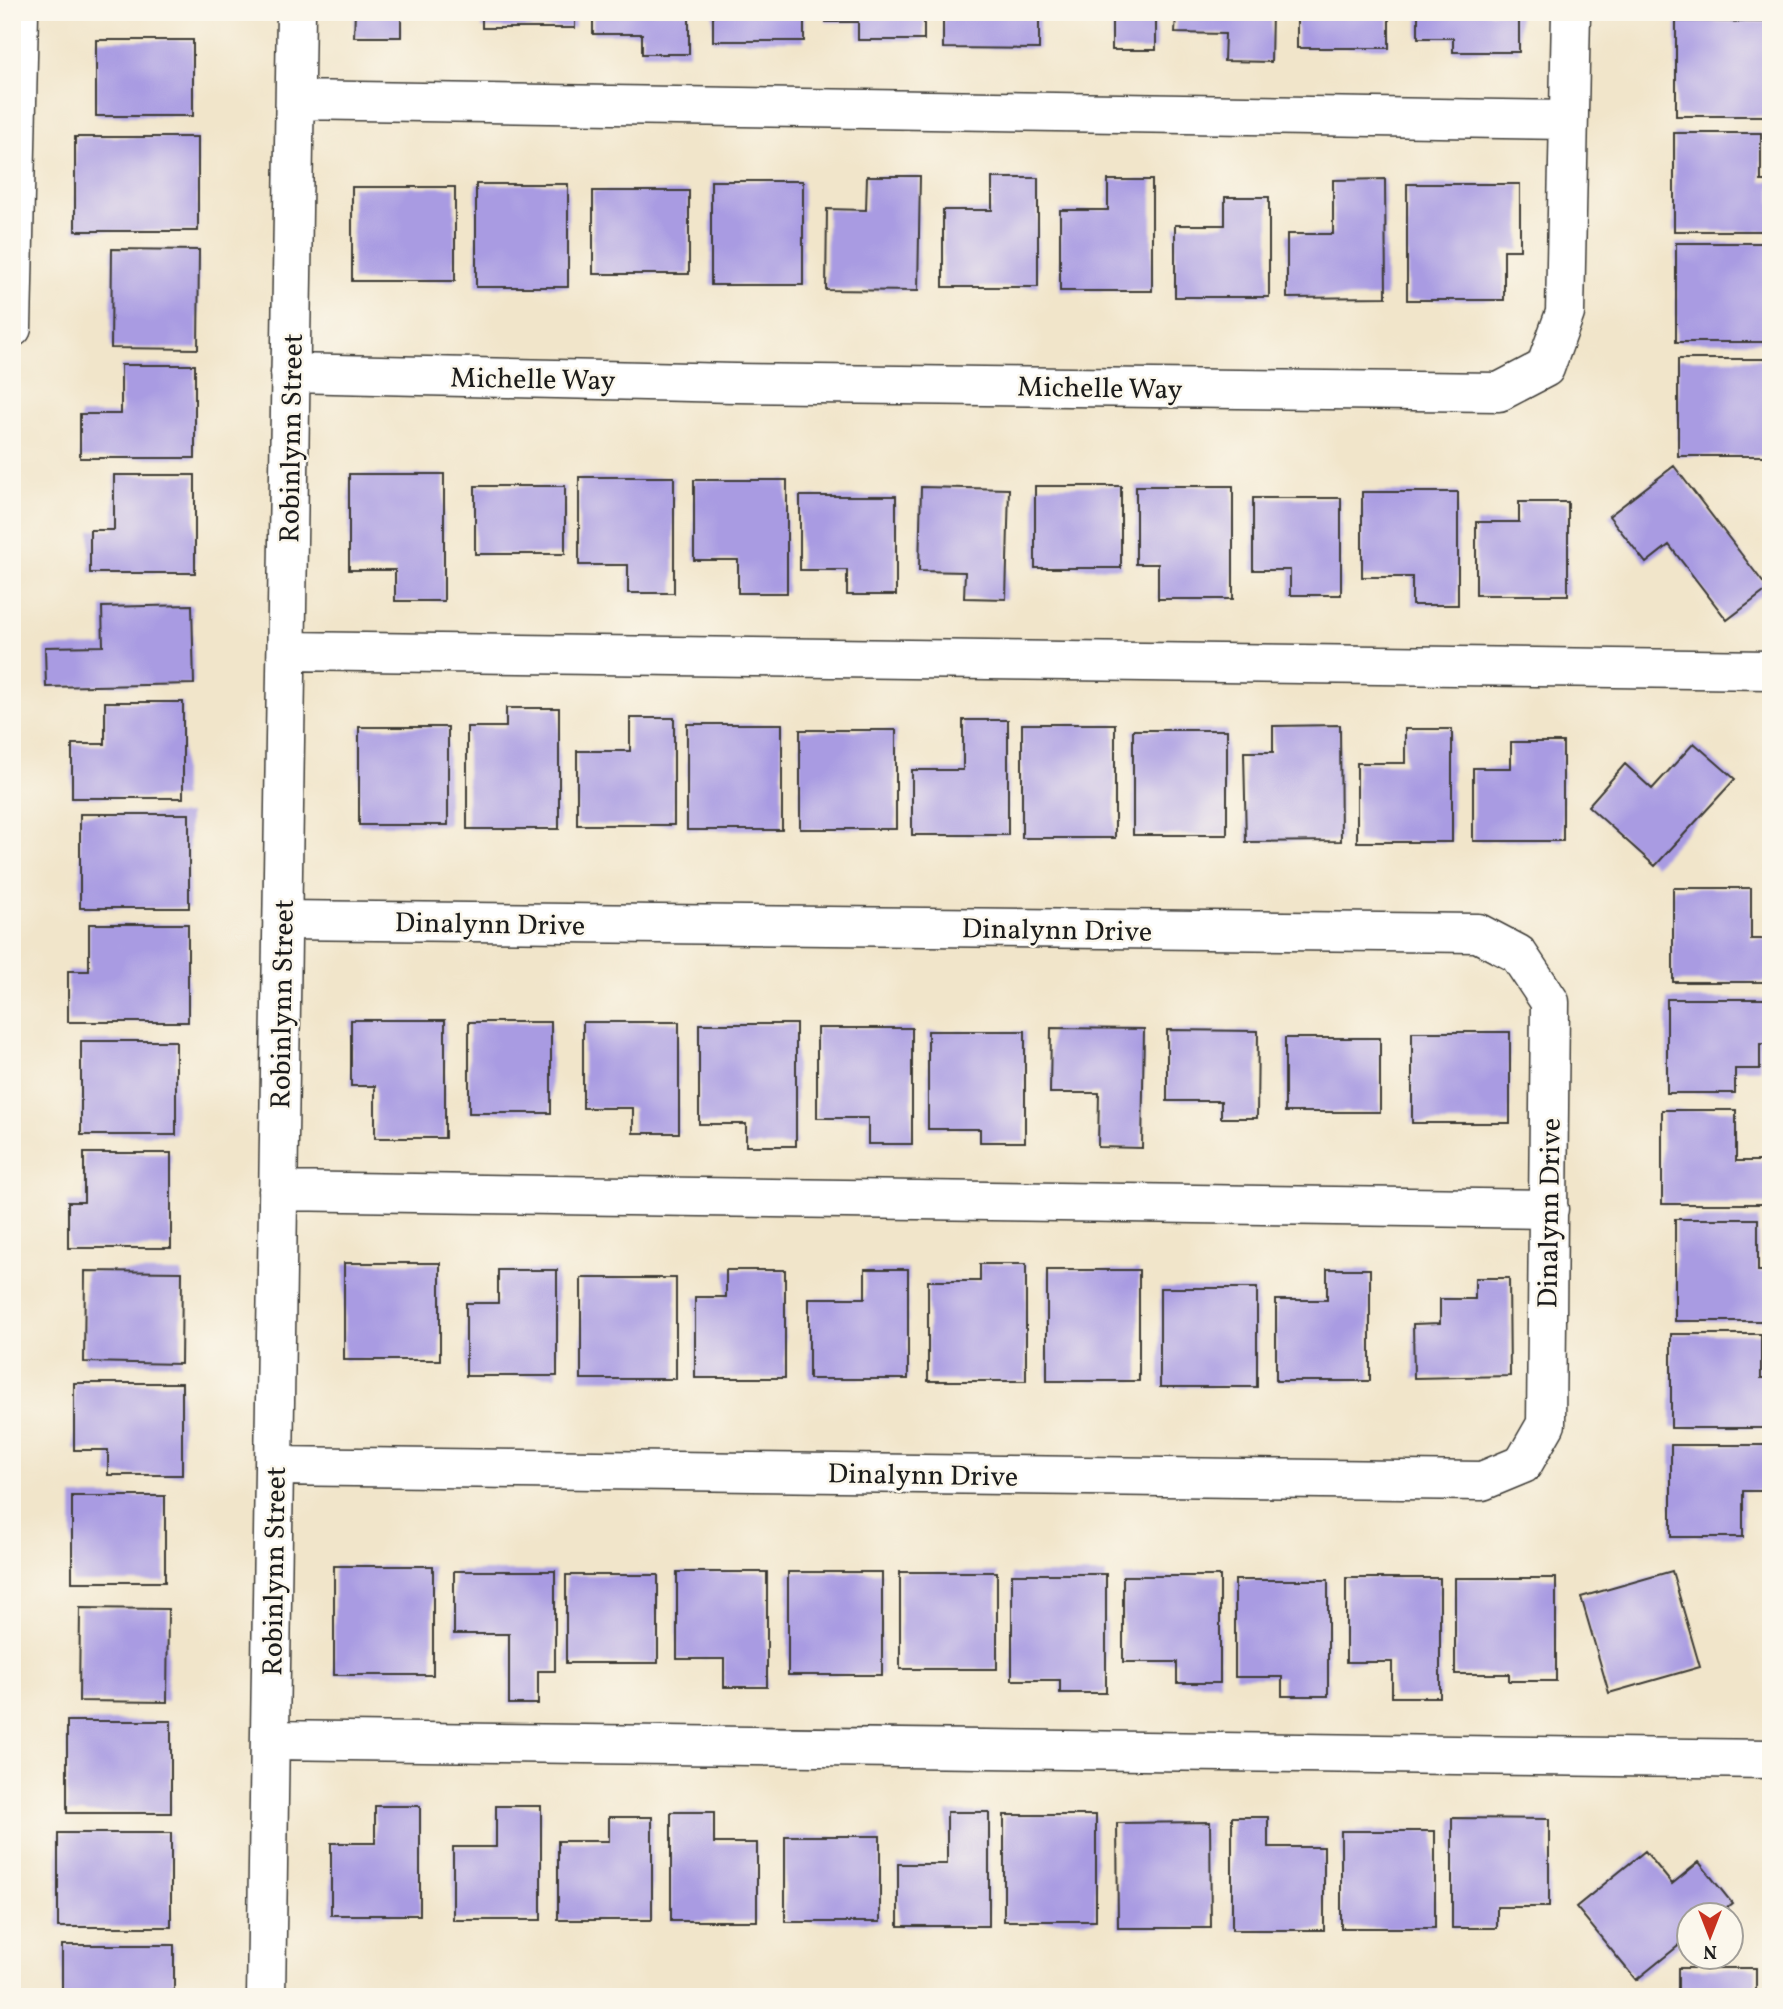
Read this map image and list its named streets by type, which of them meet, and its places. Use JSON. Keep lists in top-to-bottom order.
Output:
{
  "streets": {
    "street": ["Michelle Way", "Robinlynn Street", "Dinalynn Drive"]
  },
  "crossings": [
    ["Michelle Way", "Robinlynn Street"],
    ["Robinlynn Street", "Dinalynn Drive"]
  ],
  "north": "bottom"
}
